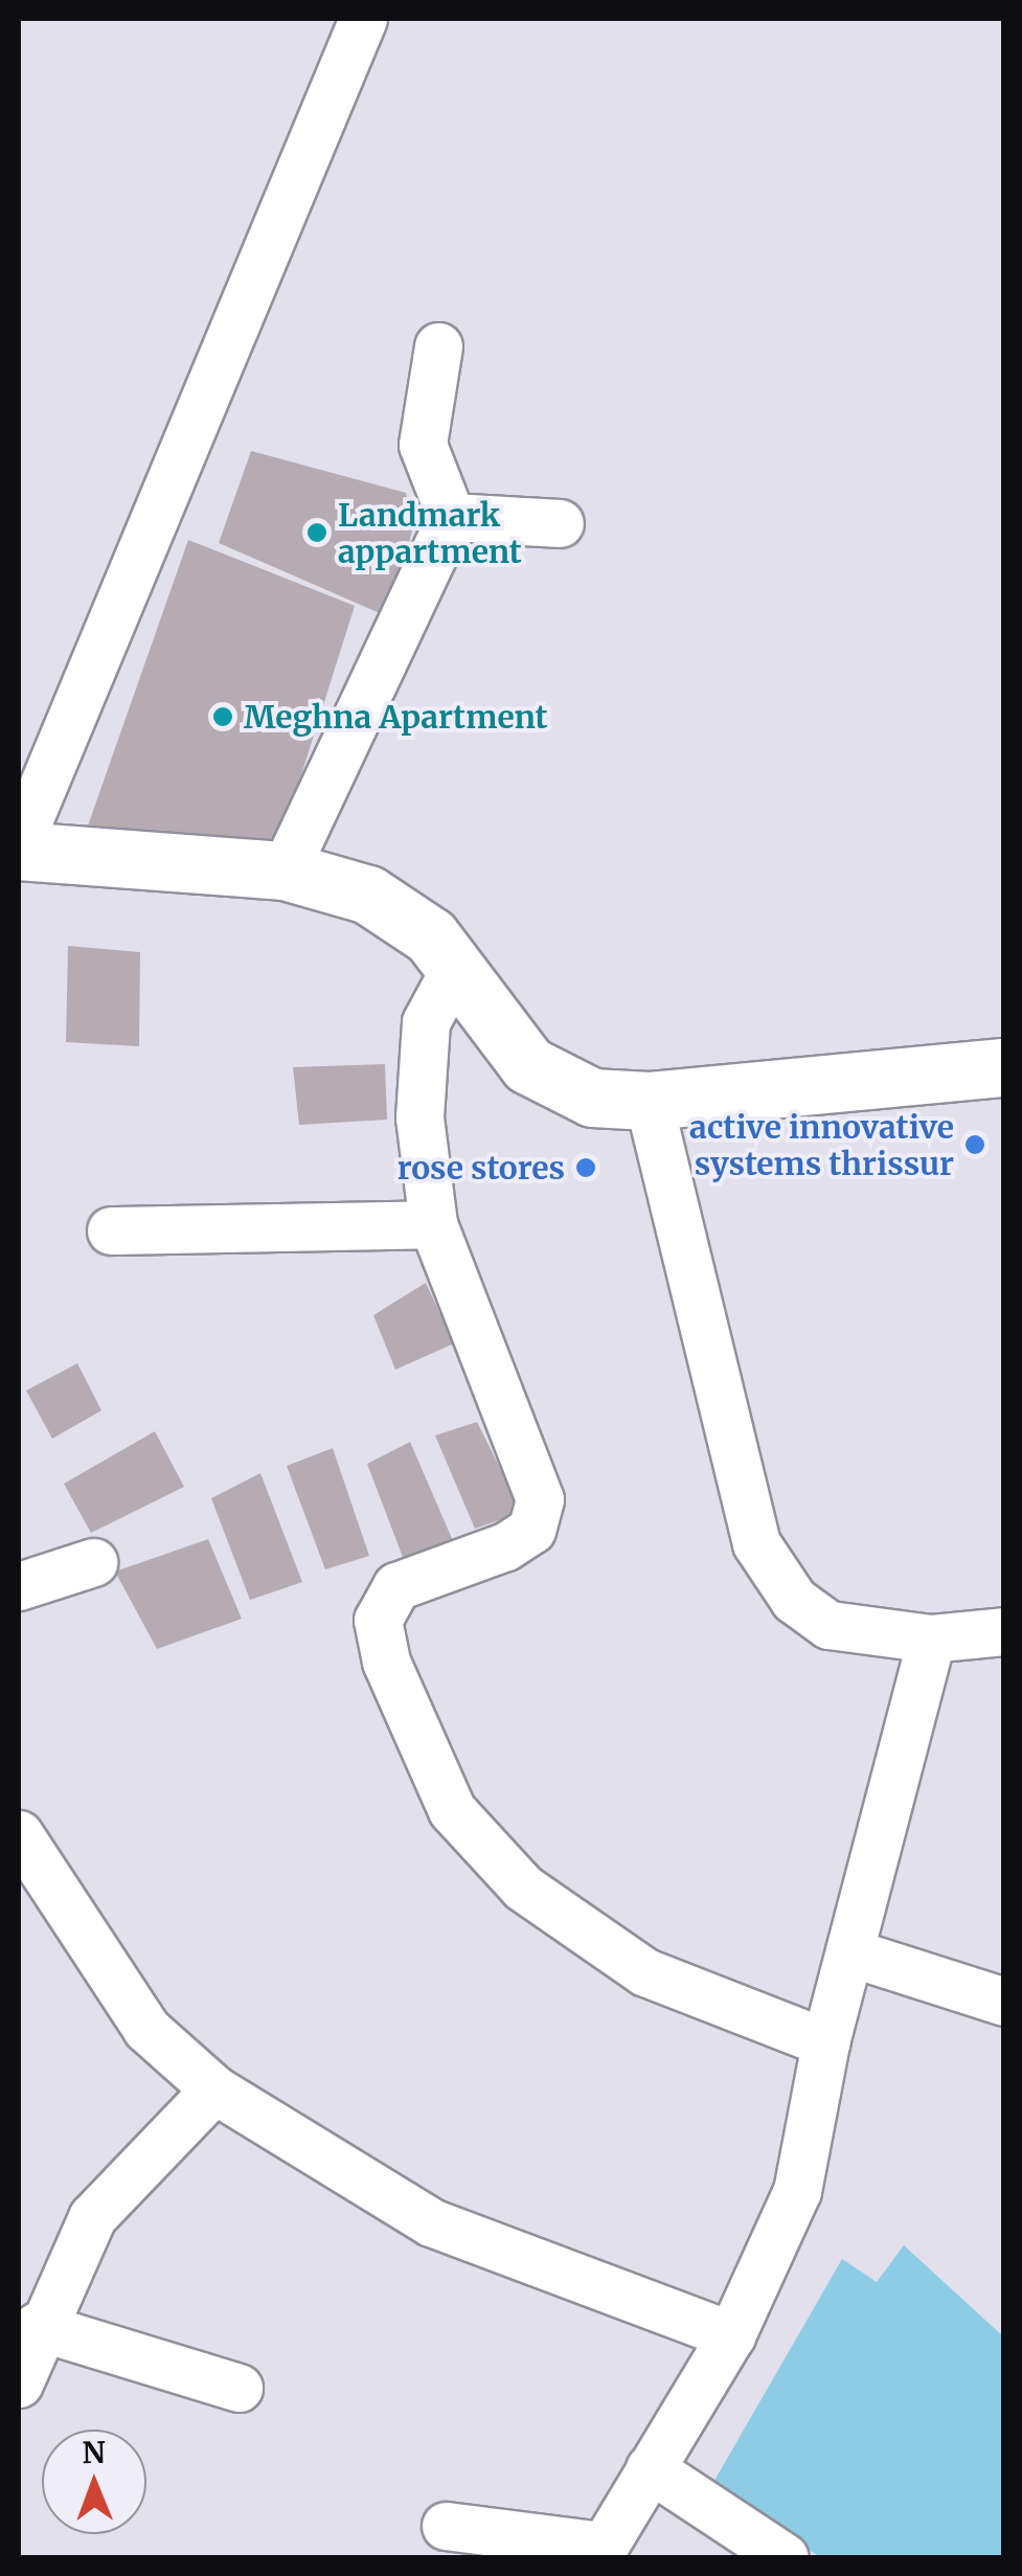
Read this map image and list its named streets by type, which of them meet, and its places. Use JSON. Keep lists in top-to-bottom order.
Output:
{
  "places": [
    "Landmark appartment",
    "Meghna Apartment",
    "active innovative systems thrissur",
    "rose stores"
  ],
  "north": "top"
}
